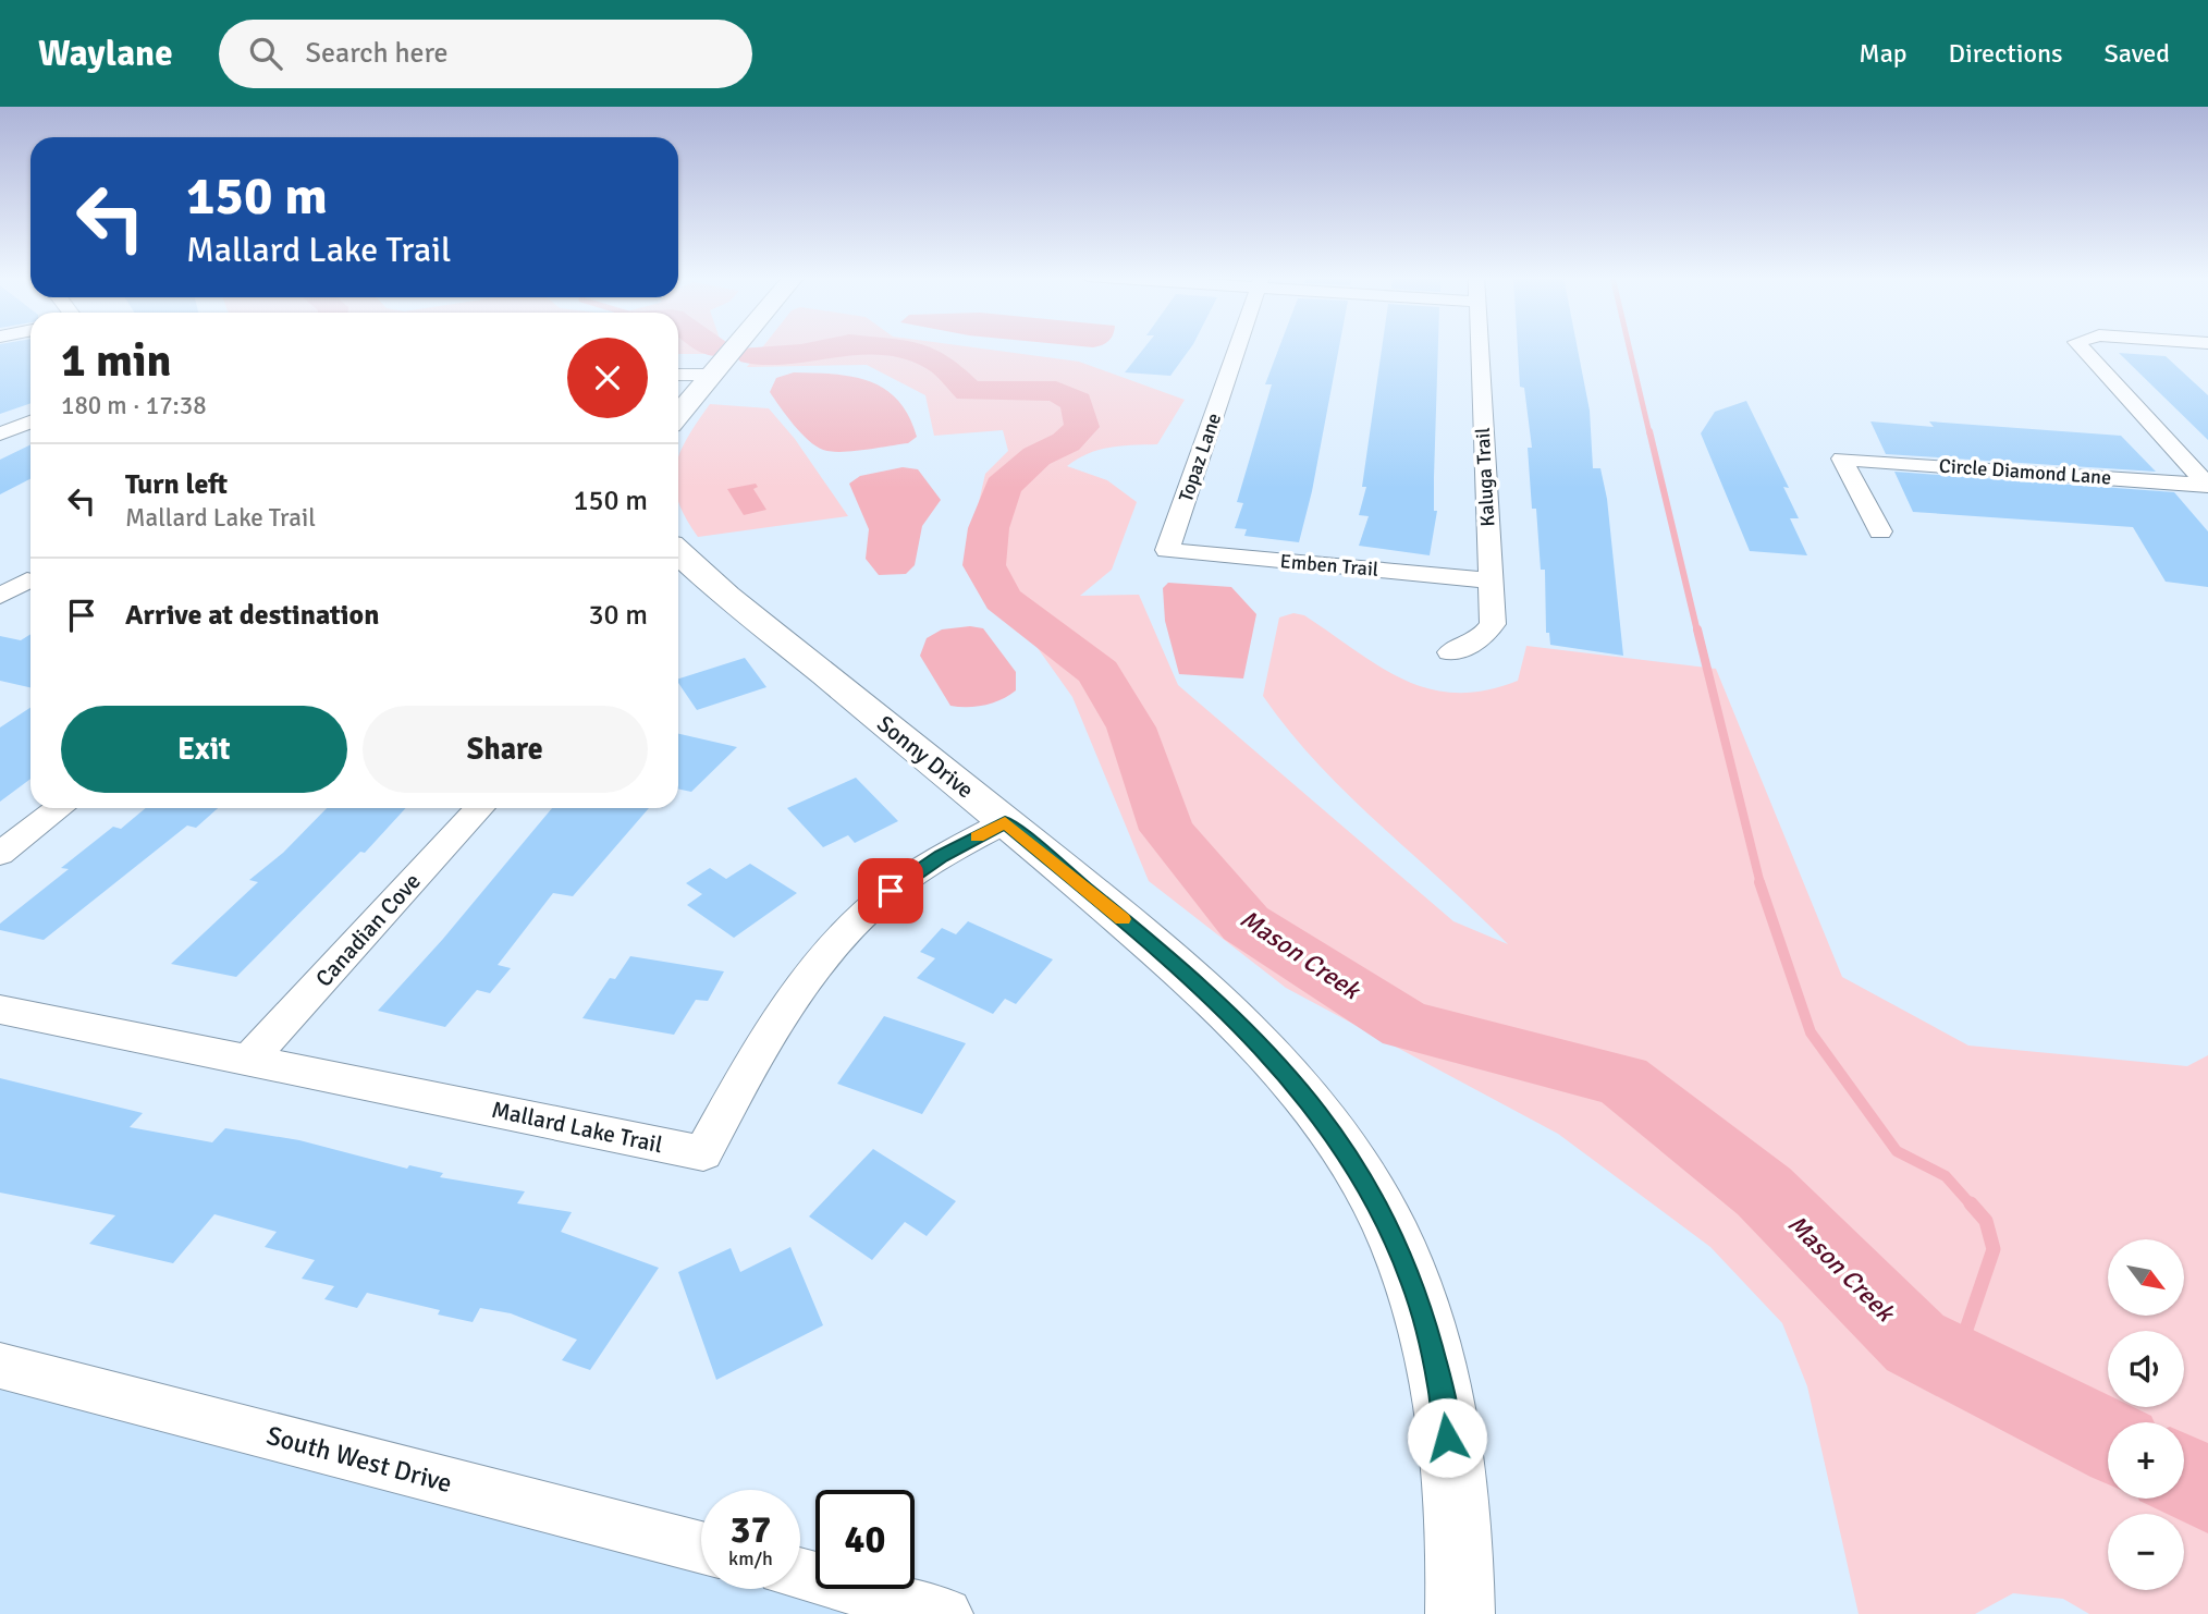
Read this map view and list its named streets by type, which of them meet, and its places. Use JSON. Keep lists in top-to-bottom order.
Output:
{
  "streets": {
    "street": [
      "Topaz Lane",
      "Circle Diamond Lane",
      "Kaluga Trail",
      "Emben Trail",
      "Sonny Drive",
      "Canadian Cove",
      "Mallard Lake Trail",
      "South West Drive"
    ]
  },
  "crossings": [
    ["Topaz Lane", "Emben Trail"],
    ["Kaluga Trail", "Emben Trail"],
    ["Sonny Drive", "Mallard Lake Trail"],
    ["Canadian Cove", "Mallard Lake Trail"]
  ],
  "water": ["Mason Creek"],
  "north": "bottom right",
  "page": {
    "header": "Waylane",
    "search": "Search here",
    "nav": ["Map", "Directions", "Saved"],
    "turn": ["150 m", "Mallard Lake Trail"],
    "heading": ["1 min", "180 m · 17:38"],
    "list": [
      {
        "name": "Turn left",
        "note": "Mallard Lake Trail",
        "value": "150 m"
      },
      {
        "name": "Arrive at destination",
        "value": "30 m"
      }
    ],
    "buttons": ["Exit", "Share"],
    "map_buttons": ["+", "−"],
    "speed": "37 km/h",
    "limit": "40"
  }
}
